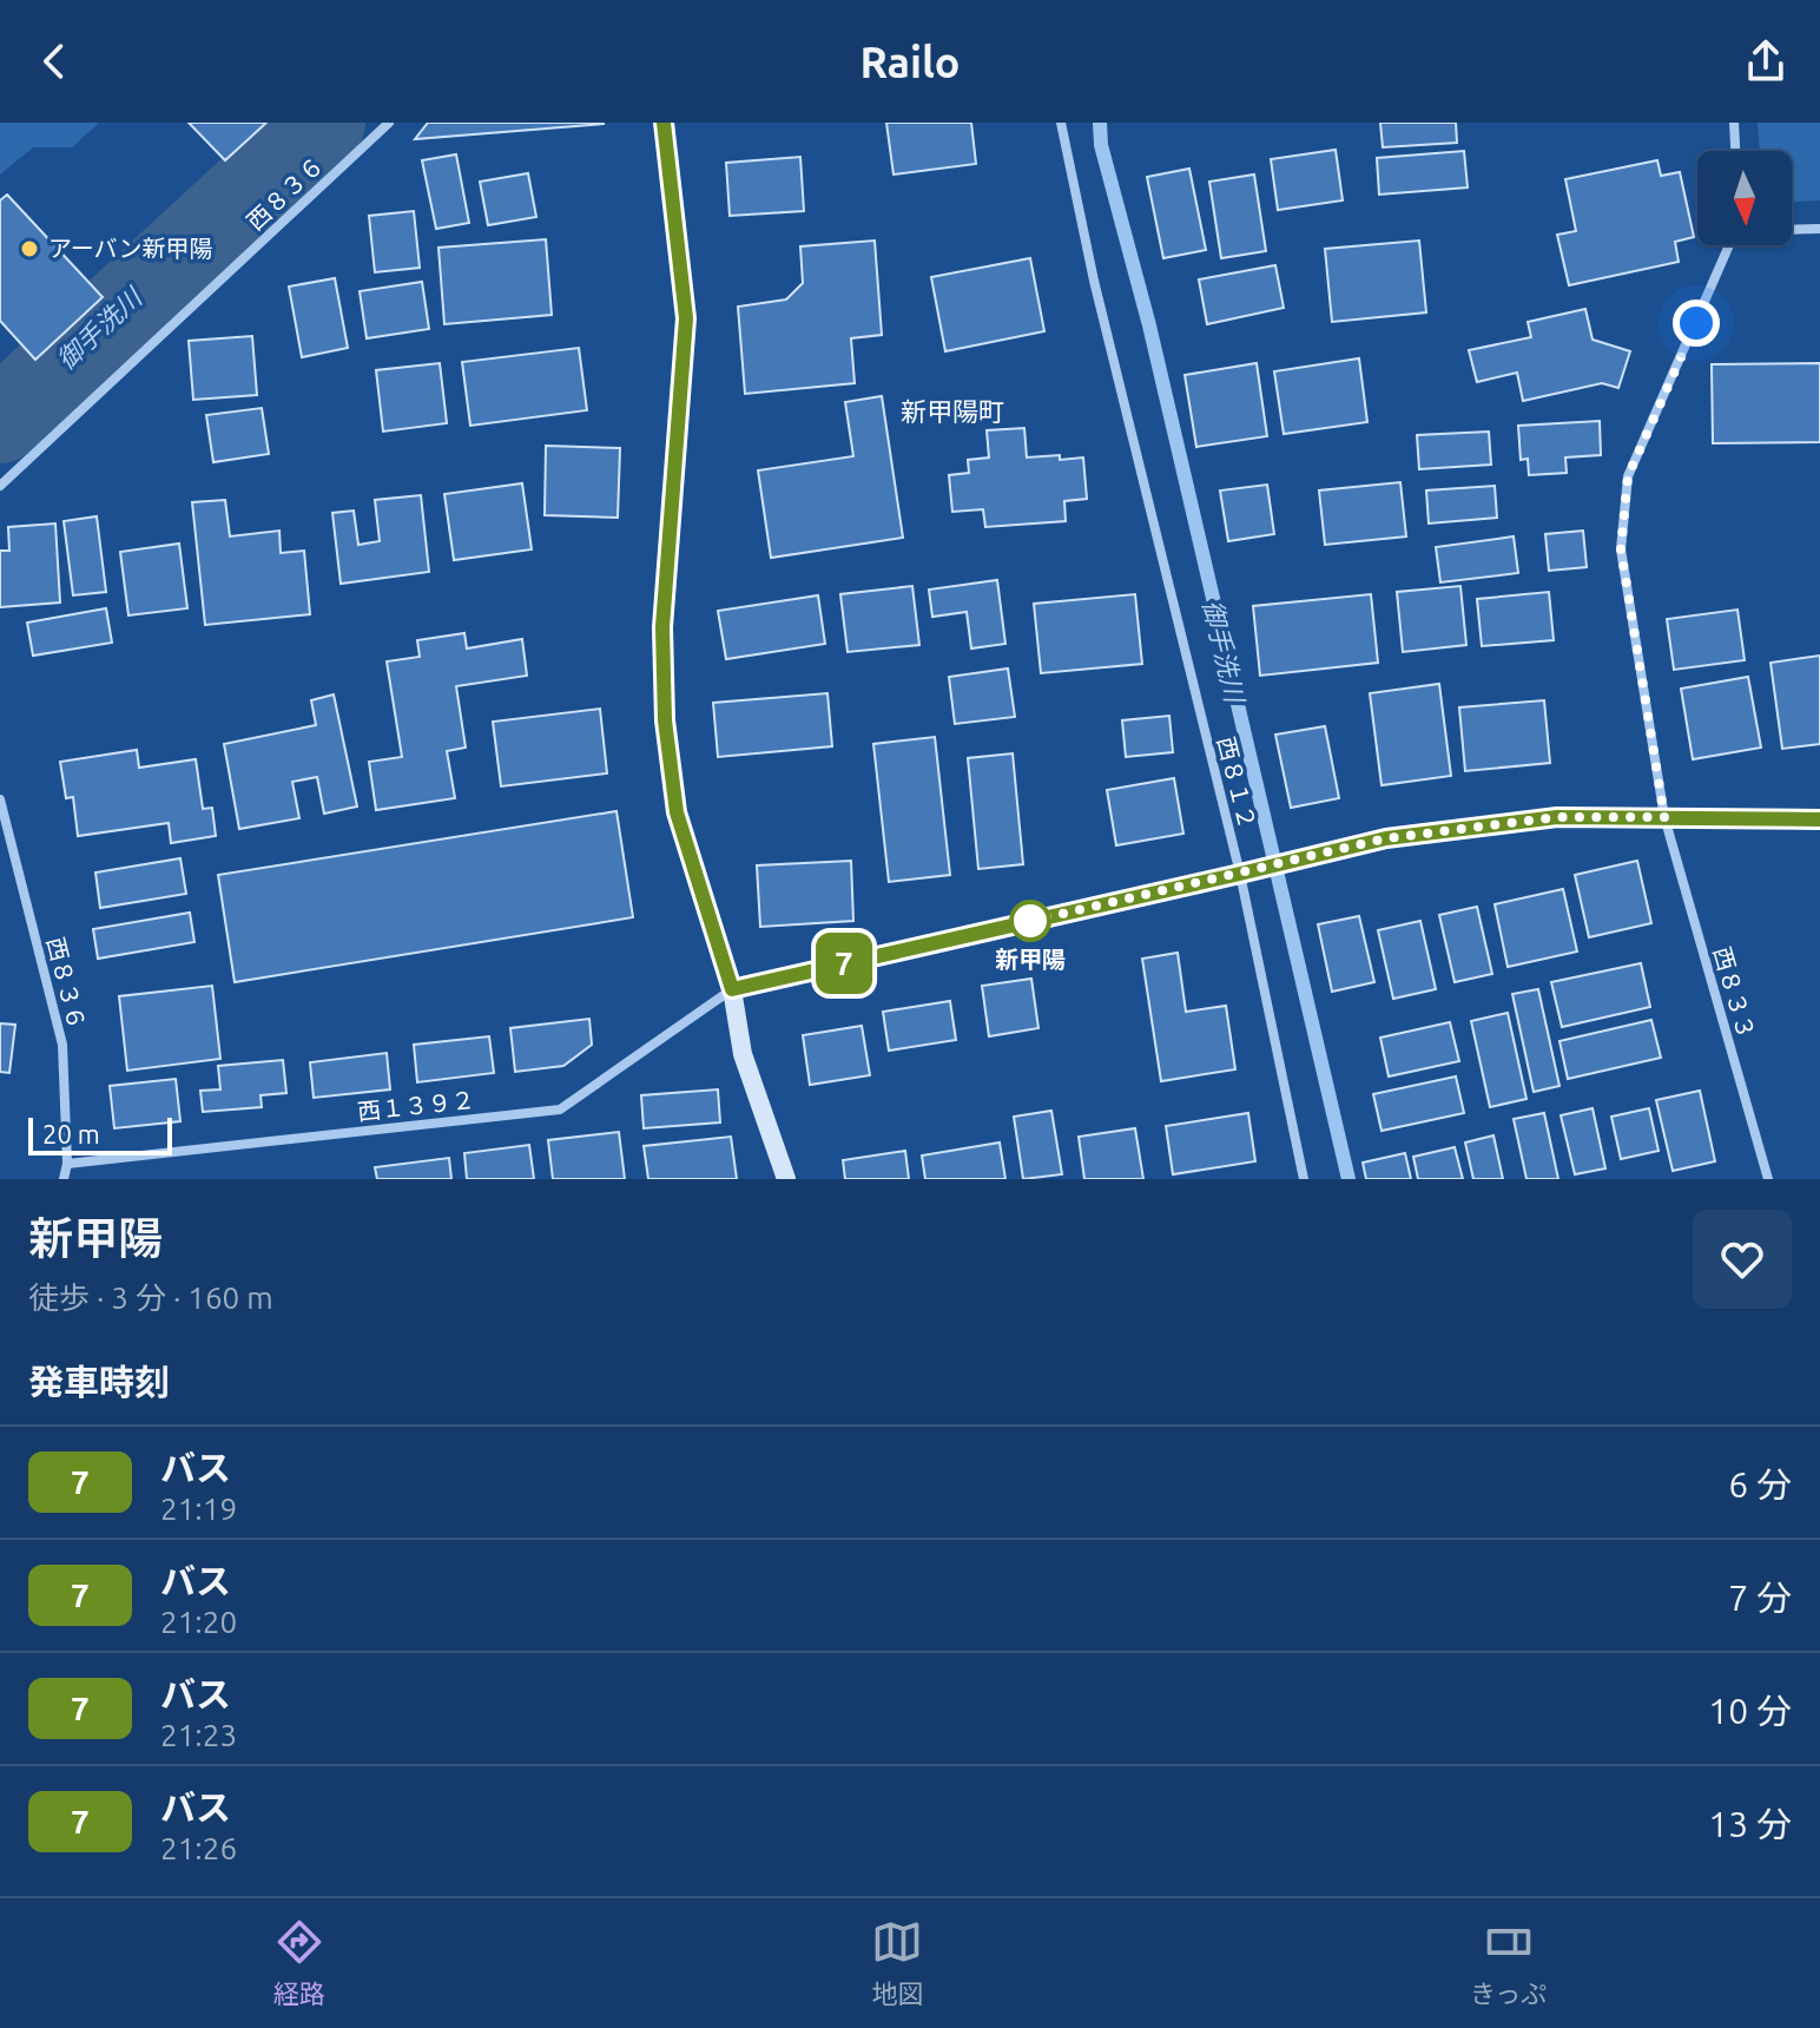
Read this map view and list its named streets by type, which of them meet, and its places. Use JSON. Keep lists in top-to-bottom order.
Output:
{
  "streets": {
    "street": [
      "西８３６",
      "西８１２",
      "西８３３",
      "西１３９２"
    ]
  },
  "crossings": [
    ["西８３６", "西１３９２"]
  ],
  "districts": ["新甲陽町"],
  "water": ["御手洗川"],
  "places": ["アーバン新甲陽", "新甲陽"],
  "lines": ["bus line 7"],
  "scale_bar": "20 m",
  "north": "bottom",
  "page": {
    "header": "Railo",
    "on_map": "7",
    "scale": "20 m",
    "heading": [
      ["新甲陽", "徒歩 · 3 分 · 160 m"],
      "発車時刻"
    ],
    "list": [
      {
        "mark": "7",
        "name": "バス",
        "note": "21:19",
        "value": "6 分"
      },
      {
        "mark": "7",
        "name": "バス",
        "note": "21:20",
        "value": "7 分"
      },
      {
        "mark": "7",
        "name": "バス",
        "note": "21:23",
        "value": "10 分"
      },
      {
        "mark": "7",
        "name": "バス",
        "note": "21:26",
        "value": "13 分"
      }
    ],
    "tabs": ["経路", "地図", "きっぷ"]
  }
}
